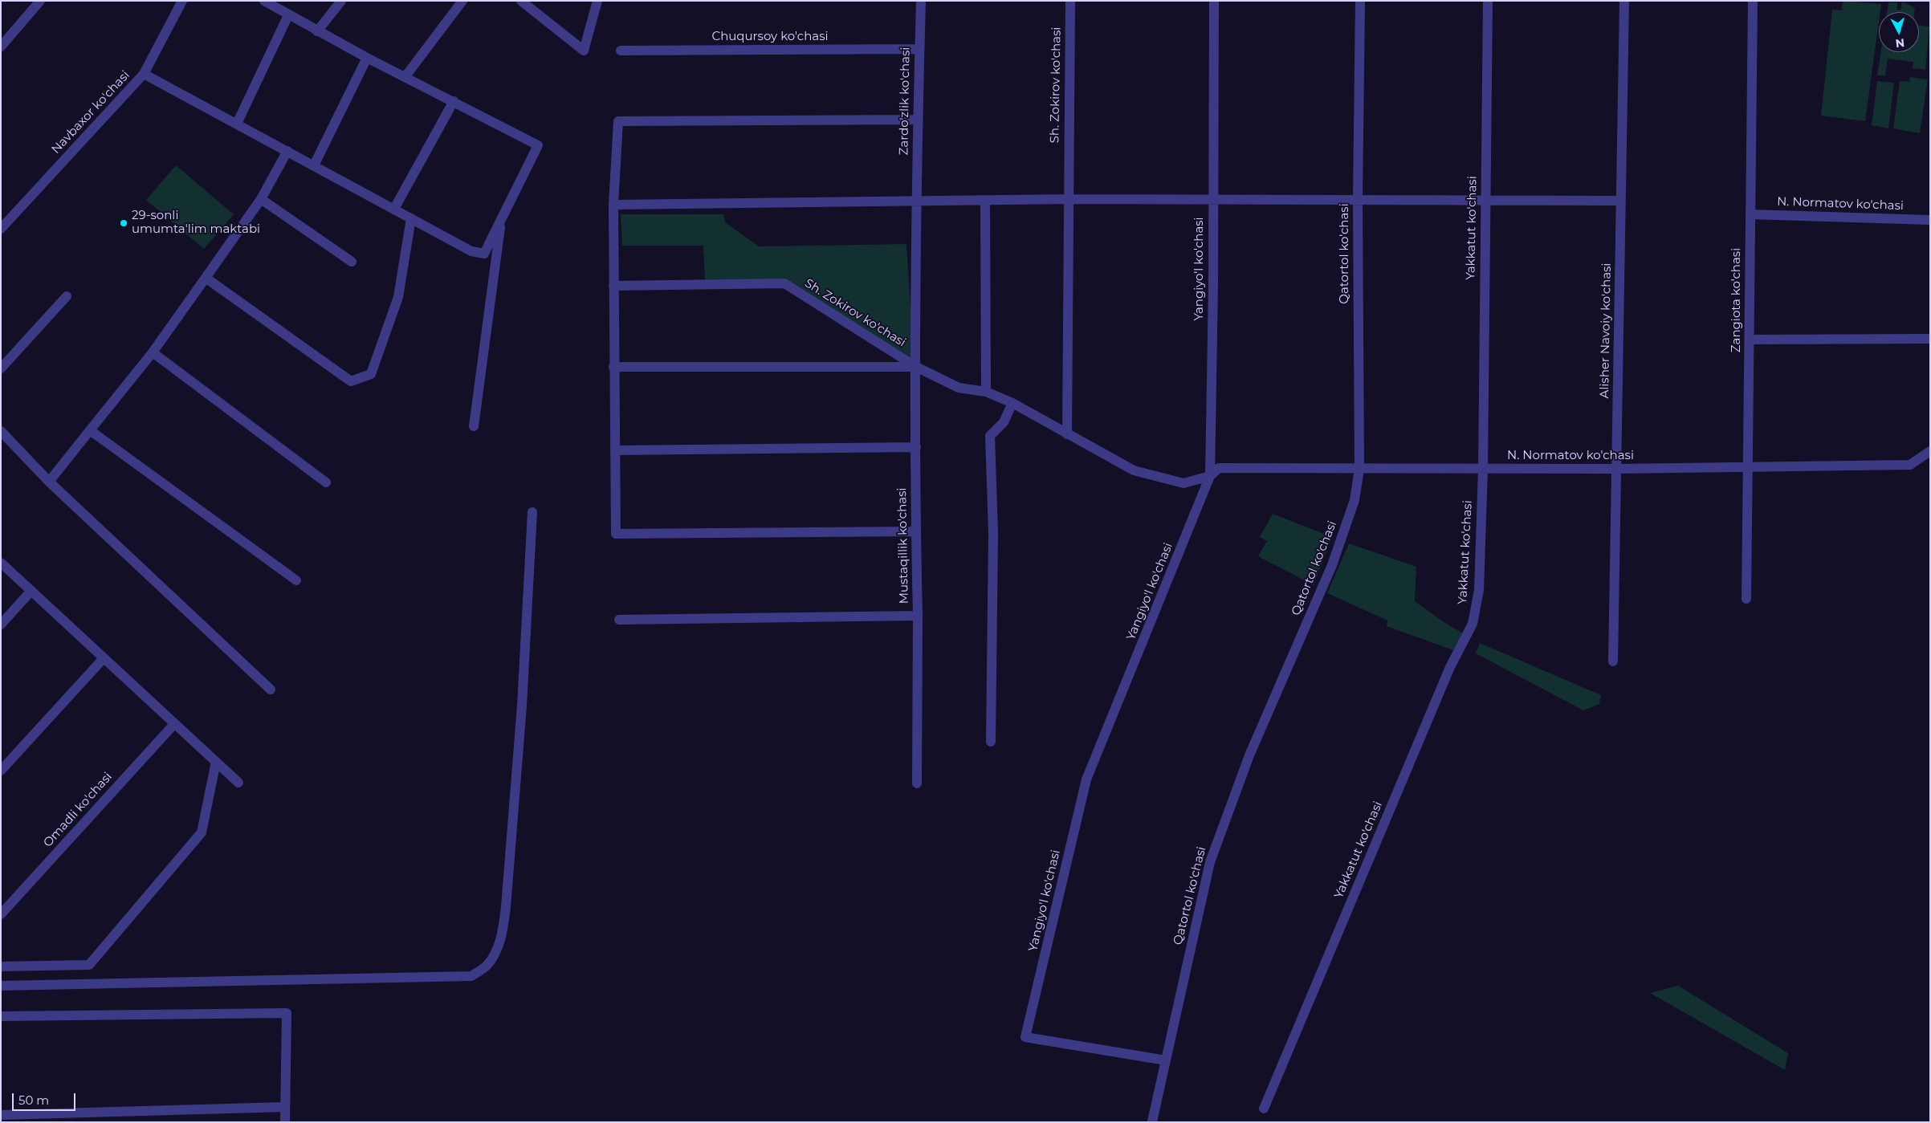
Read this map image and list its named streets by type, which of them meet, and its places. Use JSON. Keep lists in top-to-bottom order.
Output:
{
  "streets": {
    "street": [
      "Chuqursoy ko'chasi",
      "Sh. Zokirov ko'chasi",
      "Zardo'zlik ko'chasi",
      "Navbaxor ko'chasi",
      "N. Normatov ko'chasi",
      "Yakkatut ko'chasi",
      "Qatortol ko'chasi",
      "Yangiyo'l ko'chasi",
      "Zangiota ko'chasi",
      "Alisher Navoiy ko'chasi",
      "Mustaqillik ko'chasi",
      "Omadli ko'chasi"
    ]
  },
  "crossings": [
    ["Chuqursoy ko'chasi", "Zardo'zlik ko'chasi"],
    ["Sh. Zokirov ko'chasi", "N. Normatov ko'chasi"],
    ["Sh. Zokirov ko'chasi", "Yangiyo'l ko'chasi"],
    ["Sh. Zokirov ko'chasi", "Mustaqillik ko'chasi"],
    ["Zardo'zlik ko'chasi", "Mustaqillik ko'chasi"],
    ["N. Normatov ko'chasi", "Yakkatut ko'chasi"],
    ["N. Normatov ko'chasi", "Qatortol ko'chasi"],
    ["N. Normatov ko'chasi", "Yangiyo'l ko'chasi"],
    ["N. Normatov ko'chasi", "Zangiota ko'chasi"],
    ["N. Normatov ko'chasi", "Alisher Navoiy ko'chasi"],
    ["Qatortol ko'chasi", "Yangiyo'l ko'chasi"]
  ],
  "places": ["29-sonli umumta'lim maktabi"],
  "scale_bar": "50 m",
  "north": "bottom"
}
